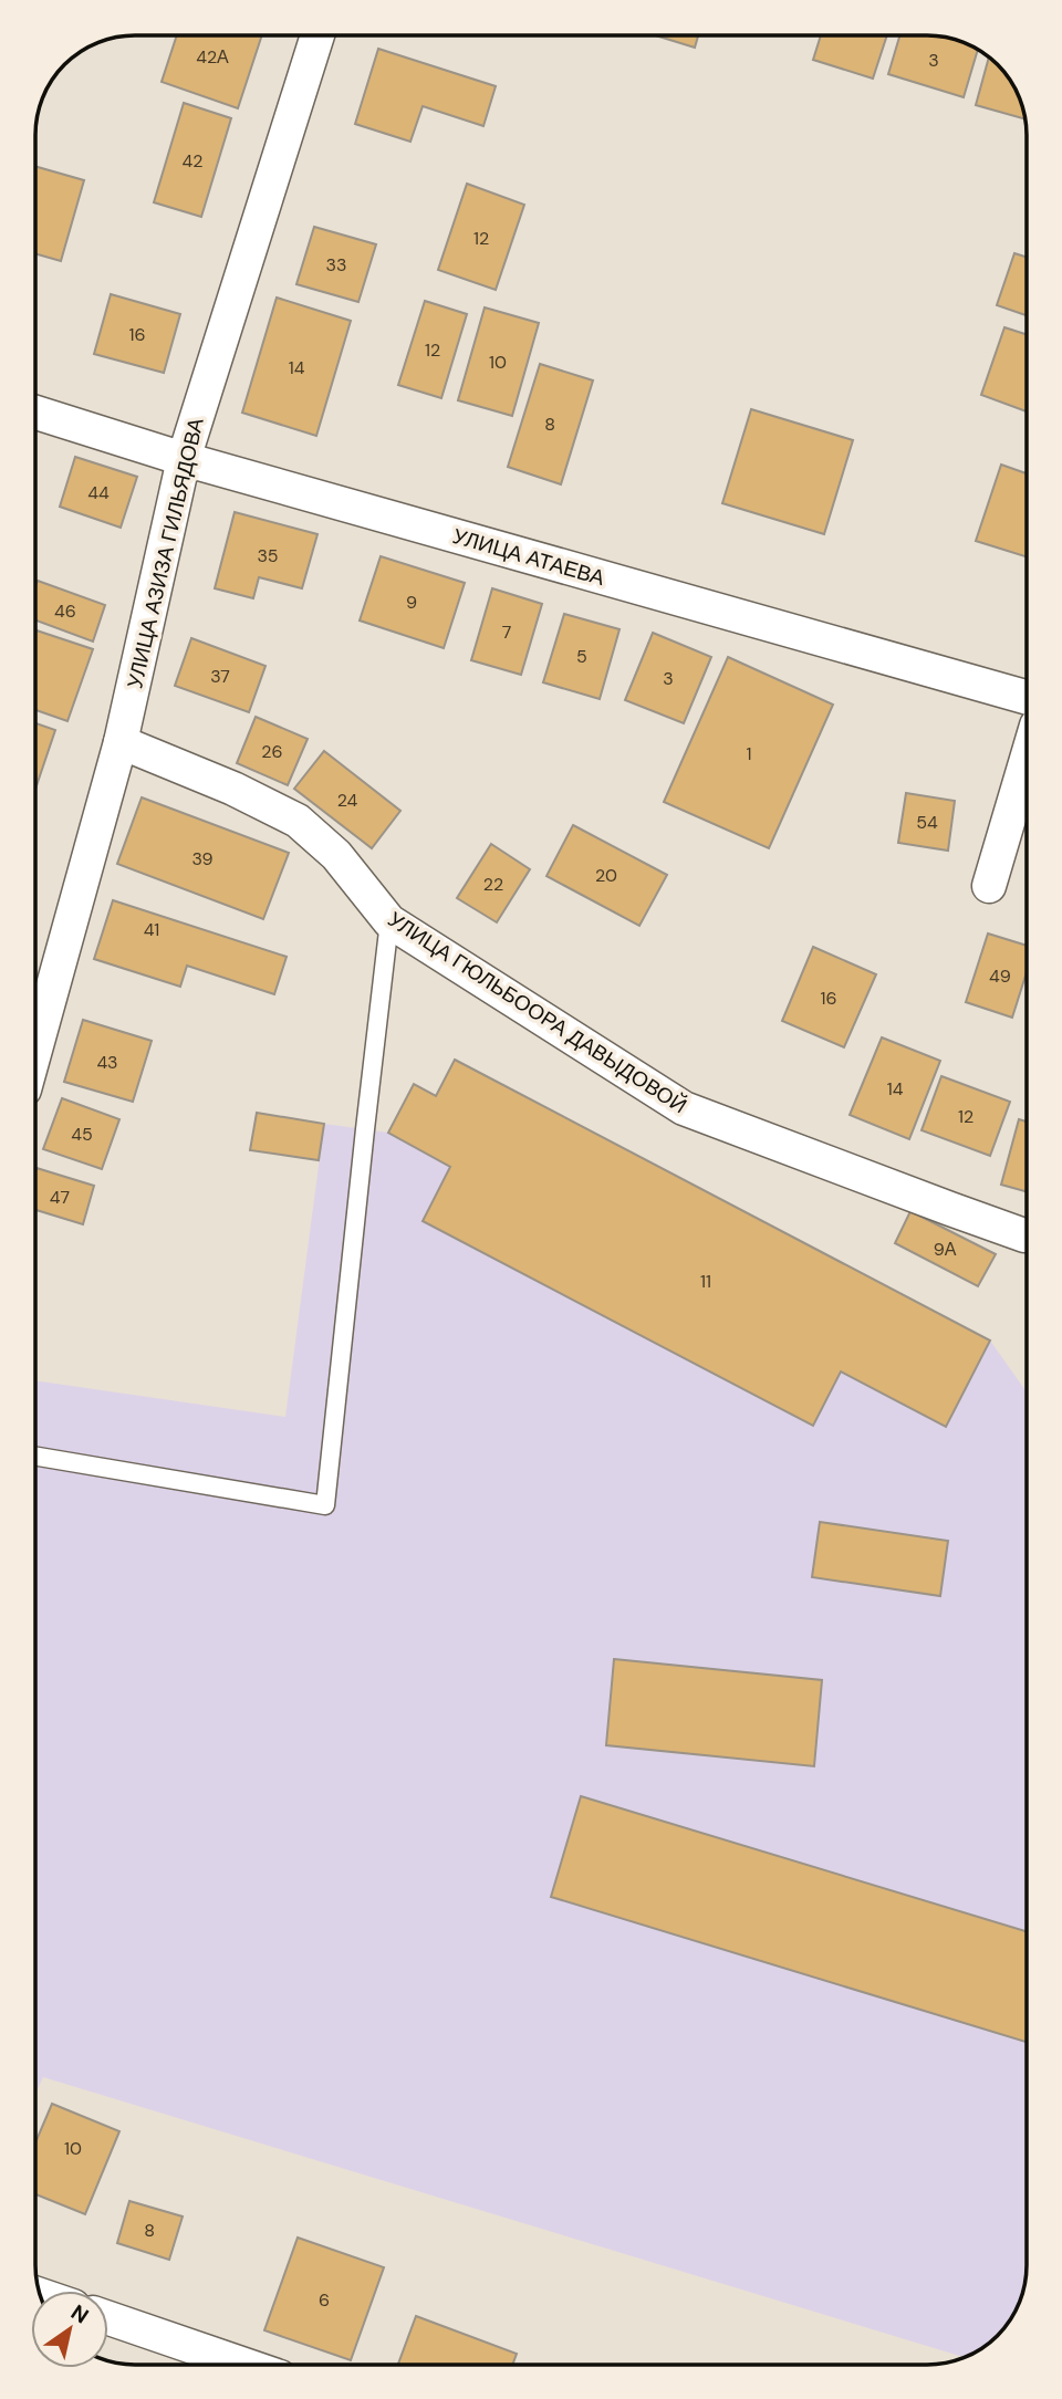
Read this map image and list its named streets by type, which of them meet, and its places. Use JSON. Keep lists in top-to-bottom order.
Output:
{
  "streets": {
    "street": ["УЛИЦА АЗИЗА ГИЛЬЯДОВА", "УЛИЦА АТАЕВА", "УЛИЦА ГЮЛЬБООРА ДАВЫДОВОЙ"]
  },
  "crossings": [
    ["УЛИЦА АЗИЗА ГИЛЬЯДОВА", "УЛИЦА АТАЕВА"],
    ["УЛИЦА АЗИЗА ГИЛЬЯДОВА", "УЛИЦА ГЮЛЬБООРА ДАВЫДОВОЙ"]
  ],
  "house_numbers": [
    "42А",
    "3",
    "42",
    "12",
    "33",
    "16",
    "12",
    "10",
    "14",
    "8",
    "44",
    "35",
    "9",
    "46",
    "7",
    "5",
    "37",
    "3",
    "26",
    "1",
    "24",
    "54",
    "39",
    "20",
    "22",
    "41",
    "49",
    "16",
    "43",
    "14",
    "12",
    "45",
    "47",
    "9А",
    "11",
    "10",
    "8",
    "6"
  ],
  "north": "top right"
}
